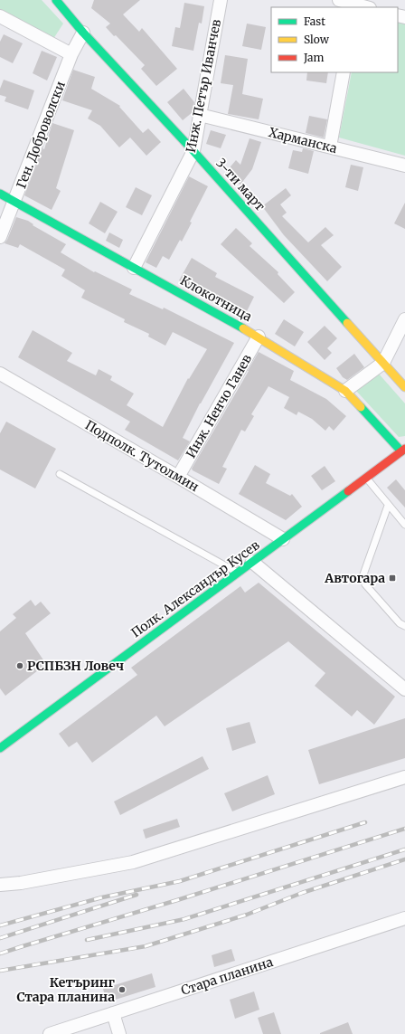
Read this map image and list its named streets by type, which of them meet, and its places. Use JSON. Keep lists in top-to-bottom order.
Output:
{
  "streets": {
    "street": [
      "Инж. Петър Иванчев",
      "Ген. Доброволски",
      "Харманска",
      "3-ти март",
      "Клокотница",
      "Инж. Ненчо Ганев",
      "Подполк. Тутолмин",
      "Полк. Александър Кусев",
      "Стара планина"
    ]
  },
  "crossings": [
    ["Инж. Петър Иванчев", "Харманска"],
    ["Инж. Петър Иванчев", "3-ти март"],
    ["Инж. Петър Иванчев", "Клокотница"],
    ["Ген. Доброволски", "3-ти март"],
    ["Ген. Доброволски", "Клокотница"],
    ["Клокотница", "Инж. Ненчо Ганев"],
    ["Клокотница", "Полк. Александър Кусев"],
    ["Инж. Ненчо Ганев", "Подполк. Тутолмин"],
    ["Подполк. Тутолмин", "Полк. Александър Кусев"]
  ],
  "places": {
    "transit": ["Автогара"],
    "other": ["РСПБЗН Ловеч", "Кетъринг Стара планина"]
  },
  "legend": ["Fast", "Slow", "Jam"]
}
